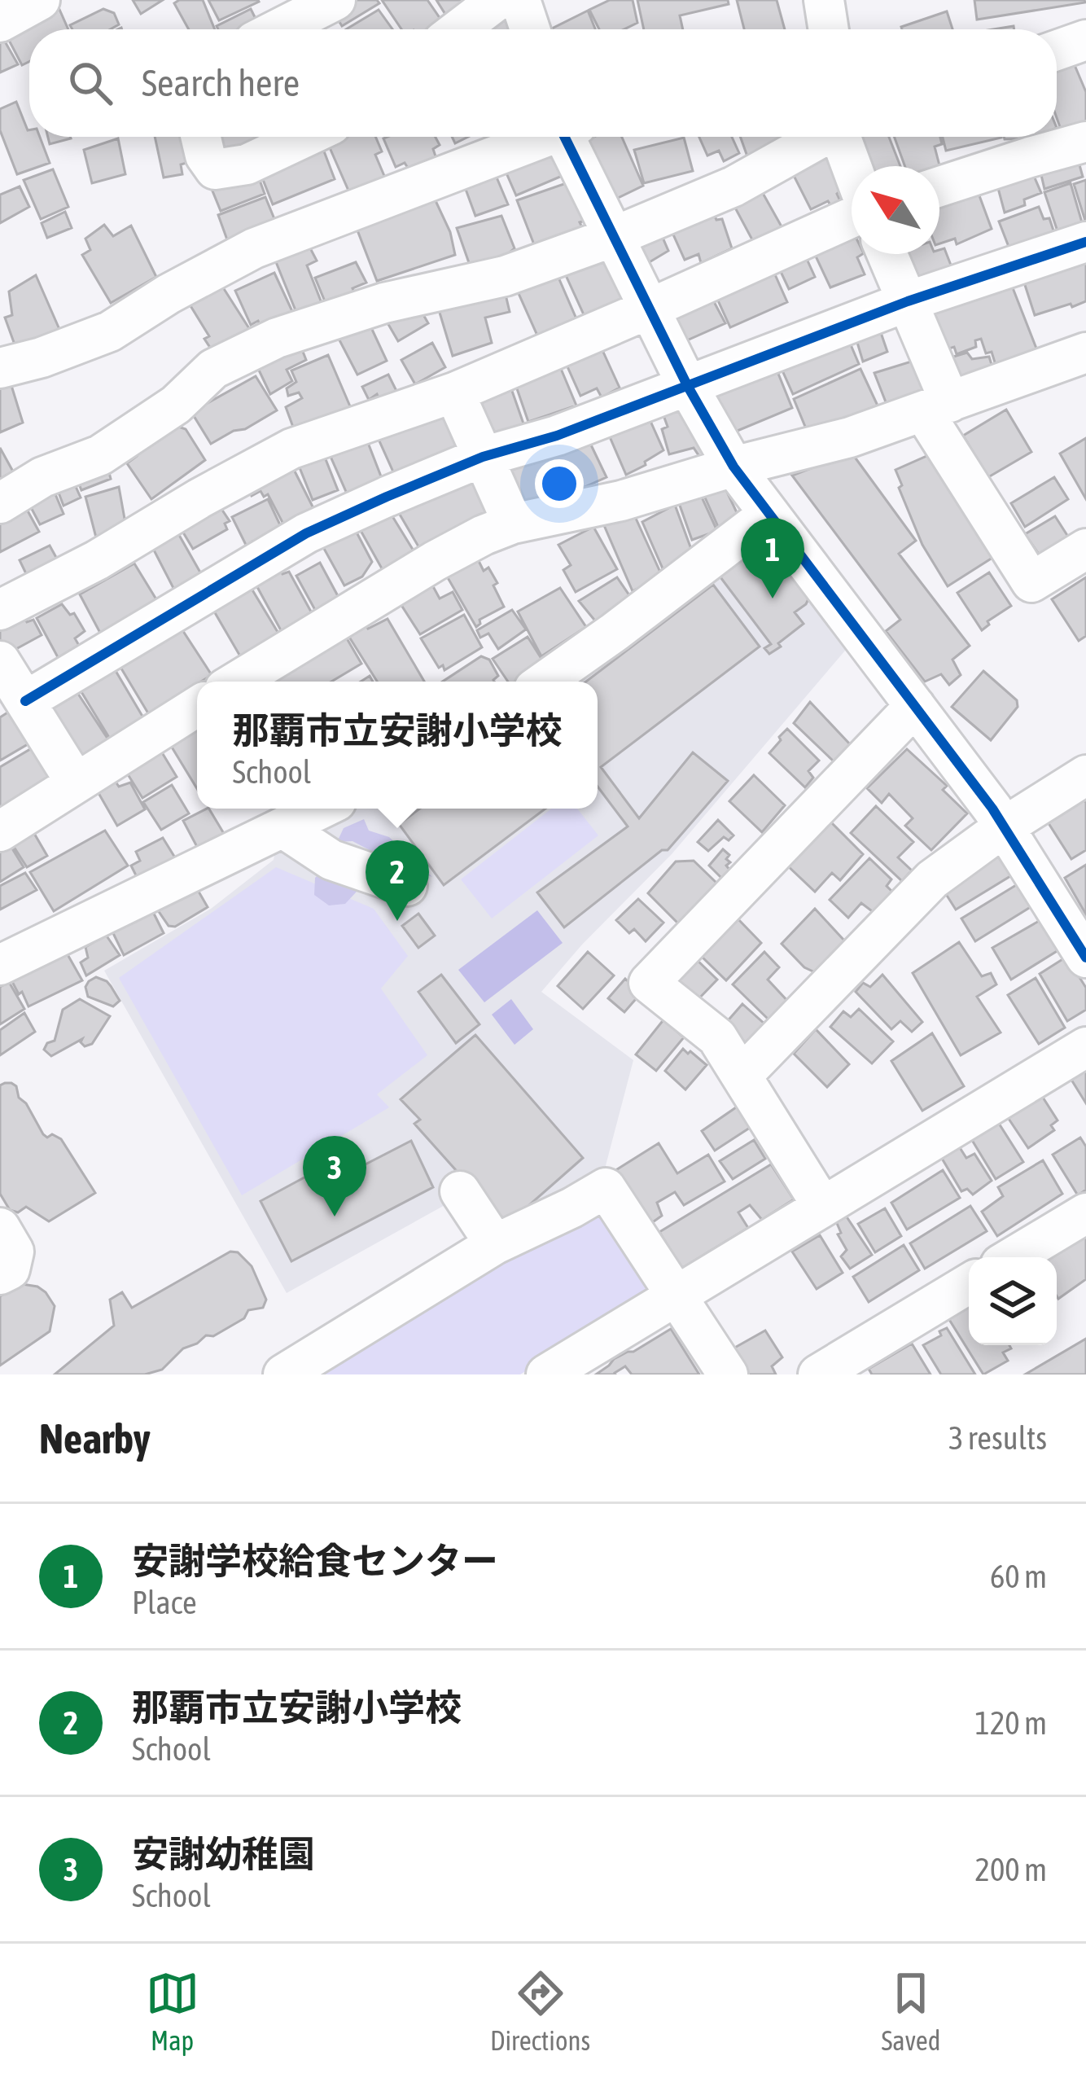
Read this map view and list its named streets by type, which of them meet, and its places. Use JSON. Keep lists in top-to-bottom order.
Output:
{
  "north": "top left",
  "page": {
    "search": "Search here",
    "pins": ["1", "2", "3"],
    "popup": ["那覇市立安謝小学校", "School"],
    "heading": ["Nearby", "3 results"],
    "list": [
      {
        "mark": "1",
        "name": "安謝学校給食センター",
        "note": "Place",
        "value": "60 m"
      },
      {
        "mark": "2",
        "name": "那覇市立安謝小学校",
        "note": "School",
        "value": "120 m"
      },
      {
        "mark": "3",
        "name": "安謝幼稚園",
        "note": "School",
        "value": "200 m"
      }
    ],
    "nav": ["Map", "Directions", "Saved"]
  }
}
